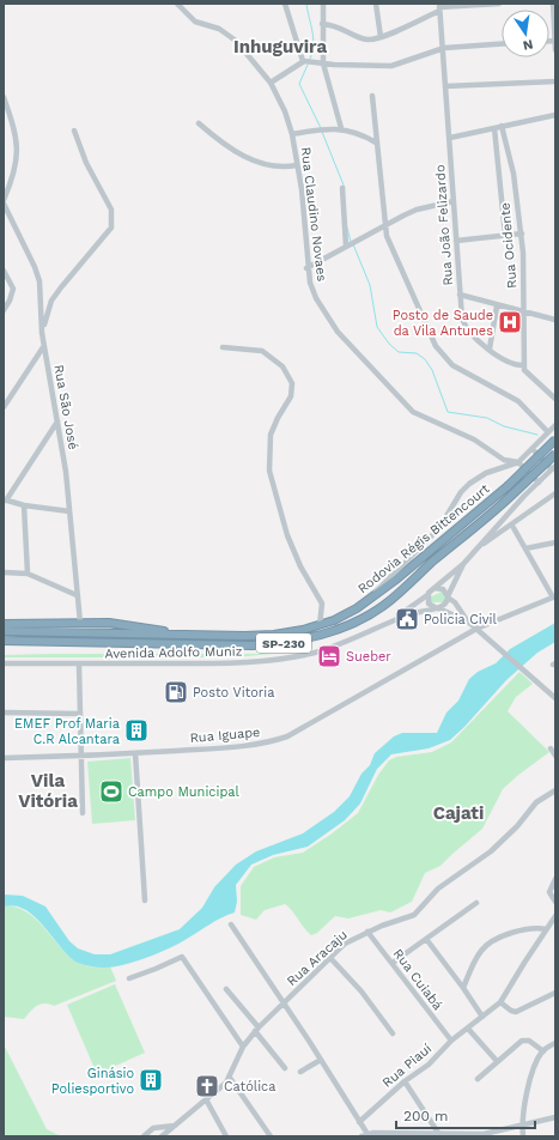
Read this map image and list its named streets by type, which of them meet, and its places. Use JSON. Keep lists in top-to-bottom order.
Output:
{
  "streets": {
    "highway": ["Rodovia Régis Bittencourt", "SP-230"],
    "street": [
      "Rua Claudino Novaes",
      "Rua João Felizardo",
      "Rua Ocidente",
      "Rua São José",
      "Avenida Adolfo Muniz",
      "Rua Iguape",
      "Rua Aracaju",
      "Rua Cuiabá",
      "Rua Piauí"
    ]
  },
  "crossings": [
    ["Rua João Felizardo", "Rua Ocidente"],
    ["Rua Aracaju", "Rua Cuiabá"],
    ["Rua Cuiabá", "Rua Piauí"]
  ],
  "districts": ["Inhuguvira", "Vila Vitória", "Cajati"],
  "places": {
    "hospital": ["Posto de Saude da Vila Antunes"],
    "public building": ["Policia Civil"],
    "hotel": ["Sueber"],
    "fuel station": ["Posto Vitoria"],
    "building": ["EMEF Prof Maria C.R Alcantara", "Ginásio Poliesportivo"],
    "sports": ["Campo Municipal"],
    "church": ["Católica"]
  },
  "scale_bar": "200 m",
  "north": "bottom"
}
